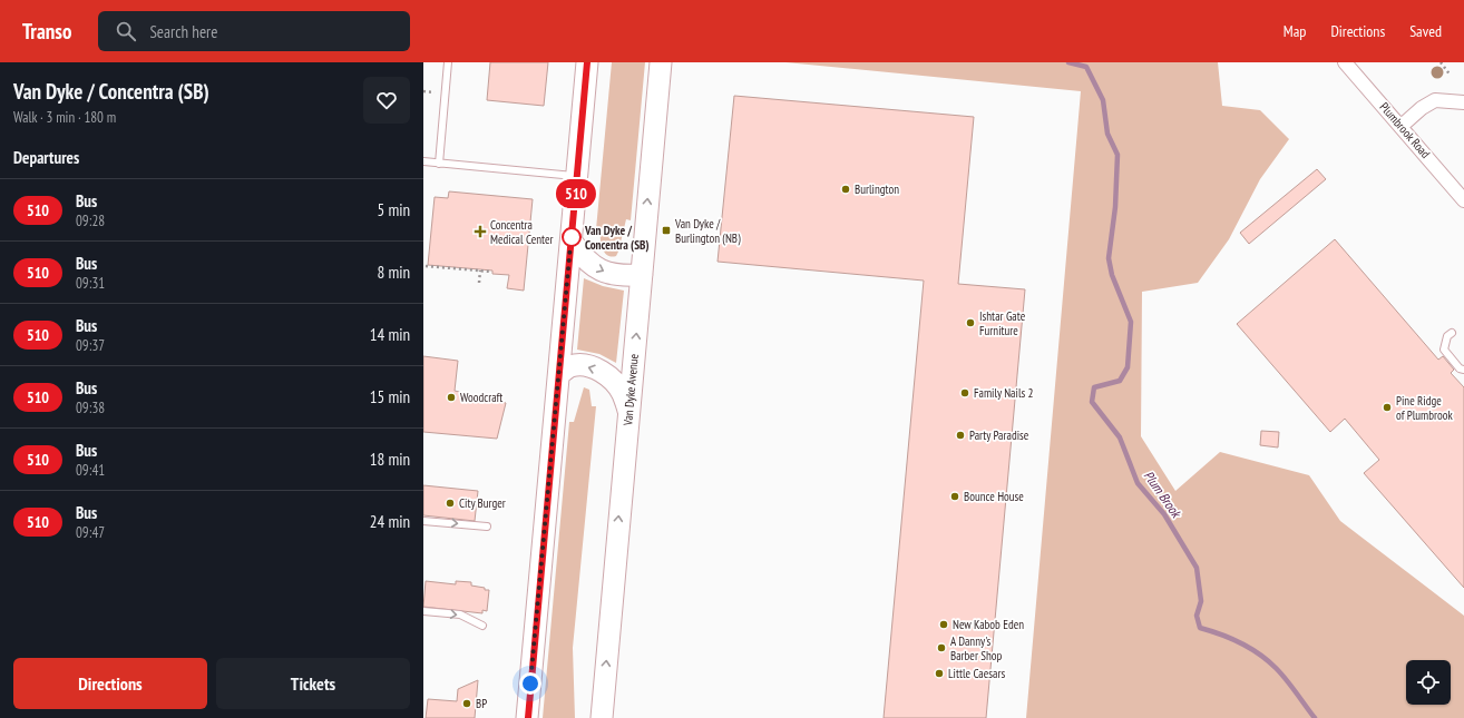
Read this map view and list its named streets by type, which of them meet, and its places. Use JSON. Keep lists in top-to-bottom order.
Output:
{
  "streets": {
    "main road": ["Van Dyke Avenue"],
    "street": ["Plumbrook Road"]
  },
  "water": ["Plum Brook"],
  "places": {
    "other": [
      "Burlington",
      "Van Dyke / Concentra (SB)",
      "Ishtar Gate Furniture",
      "Family Nails 2",
      "Woodcraft",
      "Pine Ridge of Plumbrook",
      "Party Paradise",
      "Bounce House",
      "City Burger",
      "New Kabob Eden",
      "A Danny's Barber Shop",
      "Little Caesars",
      "BP"
    ],
    "transit": ["Van Dyke / Burlington (NB)"],
    "health": ["Concentra Medical Center"]
  },
  "lines": ["bus line 510"],
  "page": {
    "header": "Transo",
    "search": "Search here",
    "nav": ["Map", "Directions", "Saved"],
    "heading": [
      ["Van Dyke / Concentra (SB)", "Walk · 3 min · 180 m"],
      "Departures"
    ],
    "on_map": "510",
    "list": [
      {
        "mark": "510",
        "name": "Bus",
        "note": "09:28",
        "value": "5 min"
      },
      {
        "mark": "510",
        "name": "Bus",
        "note": "09:31",
        "value": "8 min"
      },
      {
        "mark": "510",
        "name": "Bus",
        "note": "09:37",
        "value": "14 min"
      },
      {
        "mark": "510",
        "name": "Bus",
        "note": "09:38",
        "value": "15 min"
      },
      {
        "mark": "510",
        "name": "Bus",
        "note": "09:41",
        "value": "18 min"
      },
      {
        "mark": "510",
        "name": "Bus",
        "note": "09:47",
        "value": "24 min"
      }
    ],
    "buttons": ["Directions", "Tickets"]
  }
}
